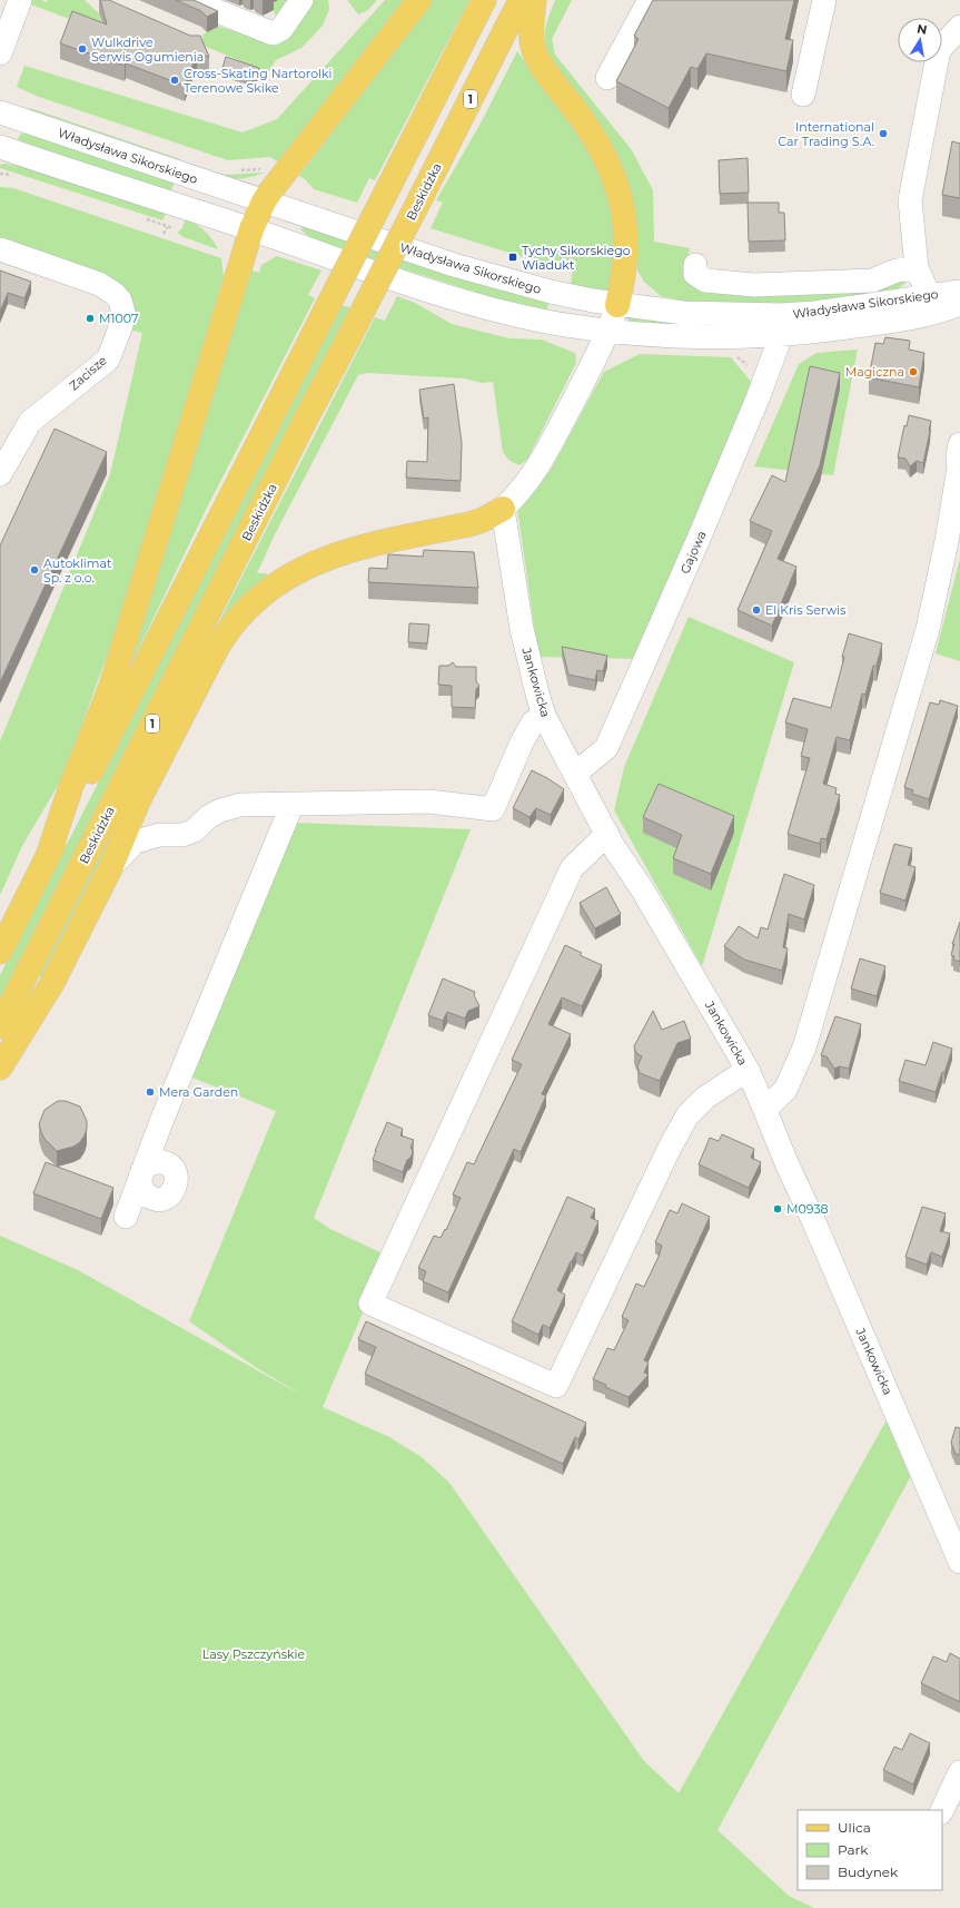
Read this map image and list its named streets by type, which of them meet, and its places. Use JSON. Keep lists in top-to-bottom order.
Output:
{
  "streets": {
    "main road": ["1", "Beskidzka"],
    "street": [
      "Władysława Sikorskiego",
      "Zacisze",
      "Gajowa",
      "Jankowicka"
    ]
  },
  "crossings": [
    ["Władysława Sikorskiego", "Gajowa"],
    ["Gajowa", "Jankowicka"]
  ],
  "parks": ["Lasy Pszczyńskie"],
  "places": {
    "other": [
      "Wulkdrive Serwis Ogumienia",
      "Cross-Skating Nartorolki Terenowe Skike",
      "International Car Trading S.A.",
      "M1007",
      "Magiczna",
      "Autoklimat Sp. z o.o.",
      "El Kris Serwis",
      "Mera Garden",
      "M0938"
    ],
    "transit": ["Tychy Sikorskiego Wiadukt"]
  },
  "legend": ["Ulica", "Park", "Budynek"],
  "north": "top"
}
